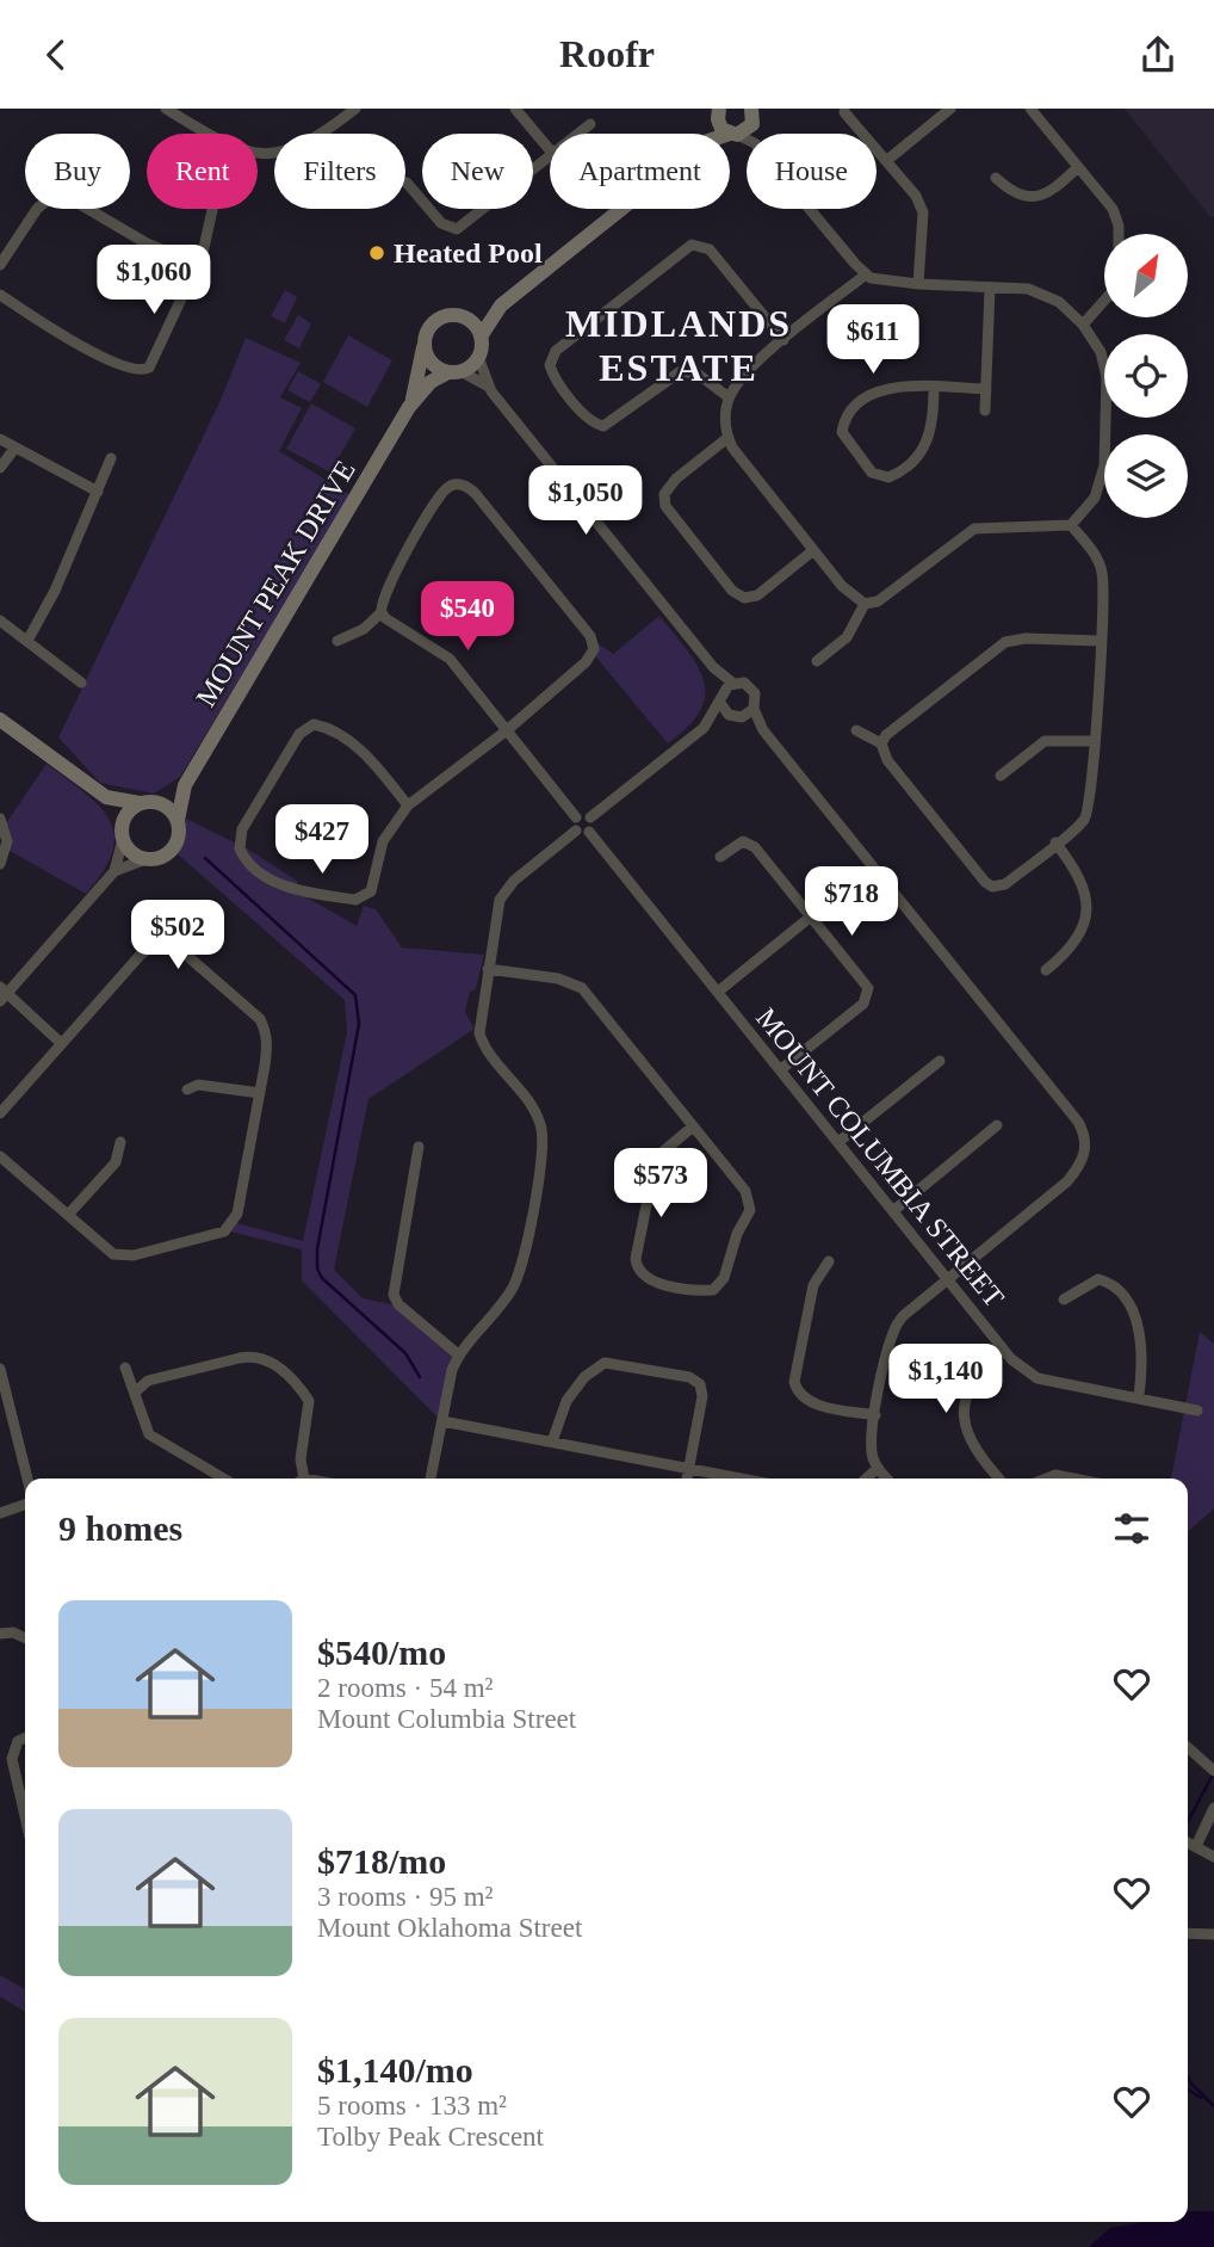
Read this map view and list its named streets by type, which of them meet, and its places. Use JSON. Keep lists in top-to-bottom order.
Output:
{
  "streets": {
    "street": ["MOUNT PEAK DRIVE", "MOUNT COLUMBIA STREET"]
  },
  "districts": ["MIDLANDS ESTATE"],
  "places": ["Heated Pool"],
  "north": "top right",
  "page": {
    "header": "Roofr",
    "chip": [
      "Buy",
      "Rent",
      "Filters",
      "New",
      "Apartment",
      "House"
    ],
    "price": [
      "$1,060",
      "$611",
      "$1,050",
      "$540",
      "$427",
      "$718",
      "$502",
      "$573",
      "$1,140"
    ],
    "heading": "9 homes",
    "list": [
      {
        "name": "$540/mo",
        "note": "2 rooms · 54 m² · Mount Columbia Street"
      },
      {
        "name": "$718/mo",
        "note": "3 rooms · 95 m² · Mount Oklahoma Street"
      },
      {
        "name": "$1,140/mo",
        "note": "5 rooms · 133 m² · Tolby Peak Crescent"
      }
    ]
  }
}
